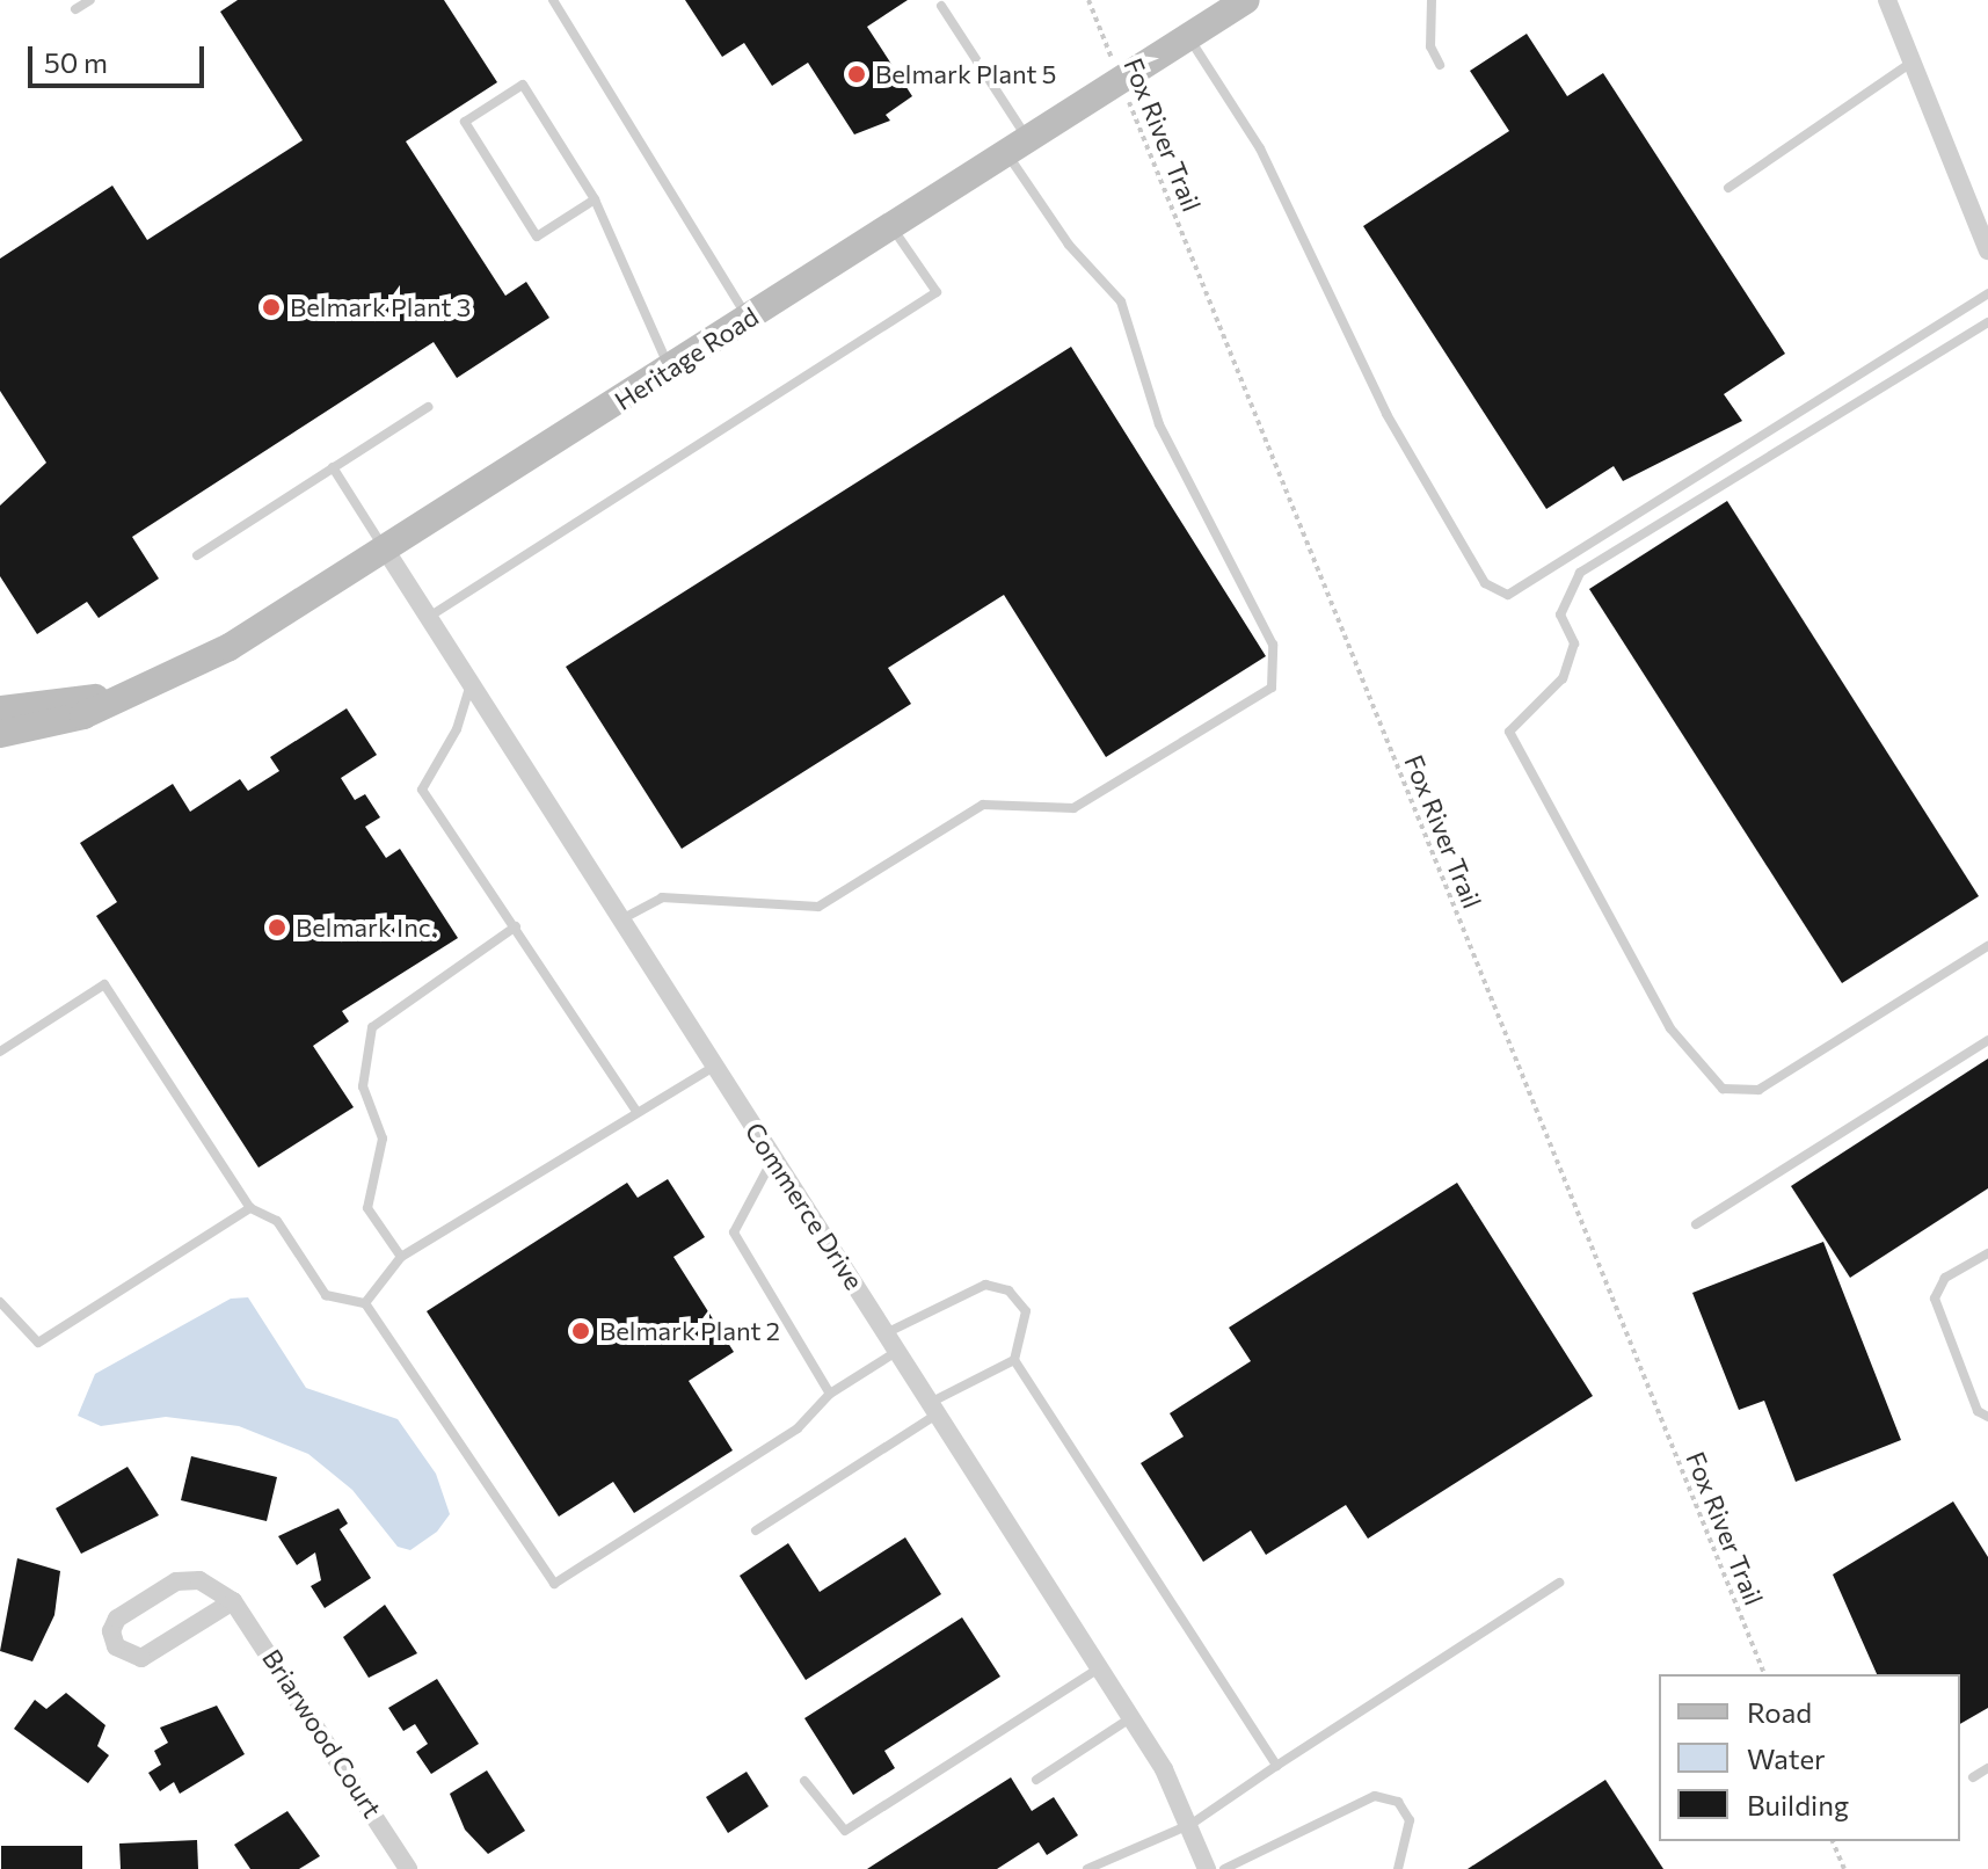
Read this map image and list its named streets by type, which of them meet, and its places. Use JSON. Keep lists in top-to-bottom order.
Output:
{
  "streets": {
    "main road": ["Heritage Road"],
    "street": ["Commerce Drive", "Briarwood Court"],
    "path": ["Fox River Trail"]
  },
  "crossings": [
    ["Fox River Trail", "Heritage Road"],
    ["Heritage Road", "Commerce Drive"]
  ],
  "places": [
    "Belmark Plant 5",
    "Belmark Plant 3",
    "Belmark Inc.",
    "Belmark Plant 2"
  ],
  "legend": ["Road", "Water", "Building"],
  "scale_bar": "50 m"
}
